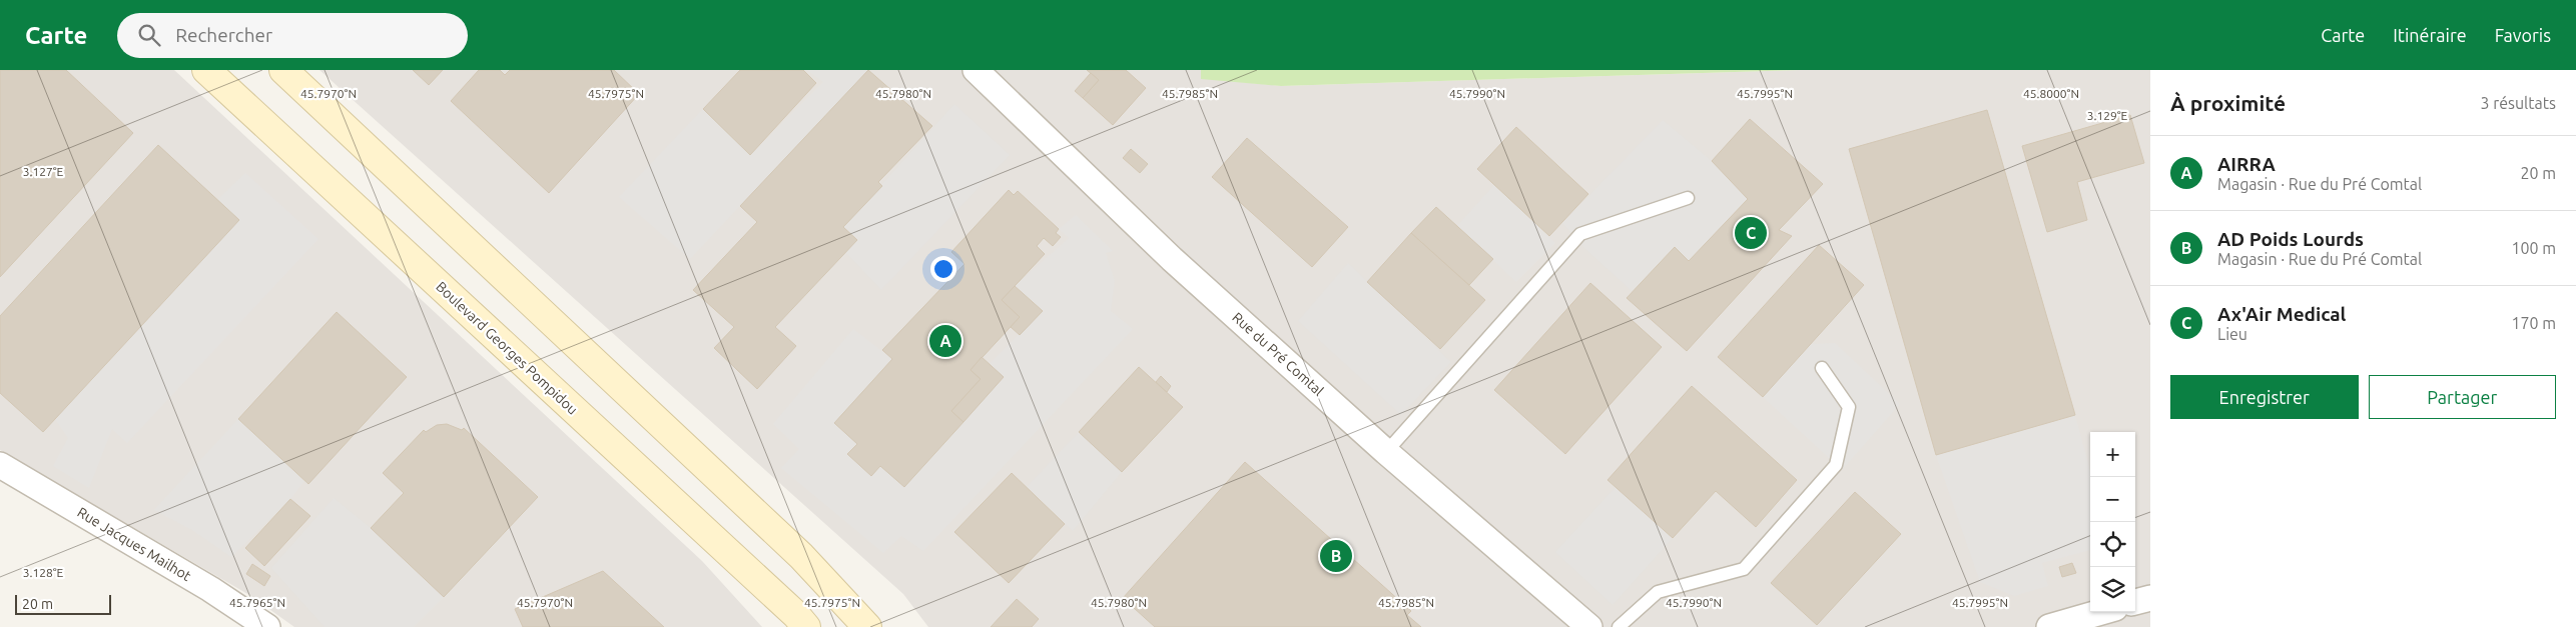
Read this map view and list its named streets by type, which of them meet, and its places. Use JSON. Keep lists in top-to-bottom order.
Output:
{
  "streets": {
    "main road": ["Boulevard Georges Pompidou"],
    "street": ["Rue du Pré Comtal", "Rue Jacques Mailhot"]
  },
  "scale_bar": "20 m",
  "page": {
    "header": "Carte",
    "search": "Rechercher",
    "nav": ["Carte", "Itinéraire", "Favoris"],
    "heading": ["À proximité", "3 résultats"],
    "list": [
      {
        "mark": "A",
        "name": "AIRRA",
        "note": "Magasin · Rue du Pré Comtal",
        "value": "20 m"
      },
      {
        "mark": "B",
        "name": "AD Poids Lourds",
        "note": "Magasin · Rue du Pré Comtal",
        "value": "100 m"
      },
      {
        "mark": "C",
        "name": "Ax'Air Medical",
        "note": "Lieu",
        "value": "170 m"
      }
    ],
    "pins": ["C", "A", "B"],
    "buttons": ["Enregistrer", "Partager"],
    "map_buttons": ["+", "−"],
    "scale": "20 m"
  },
  "coordinates": [
    "45.7970°N",
    "45.7975°N",
    "45.7980°N",
    "45.7985°N",
    "45.7990°N",
    "45.7995°N",
    "45.8000°N",
    "3.129°E",
    "3.127°E",
    "3.128°E",
    "45.7965°N"
  ]
}
